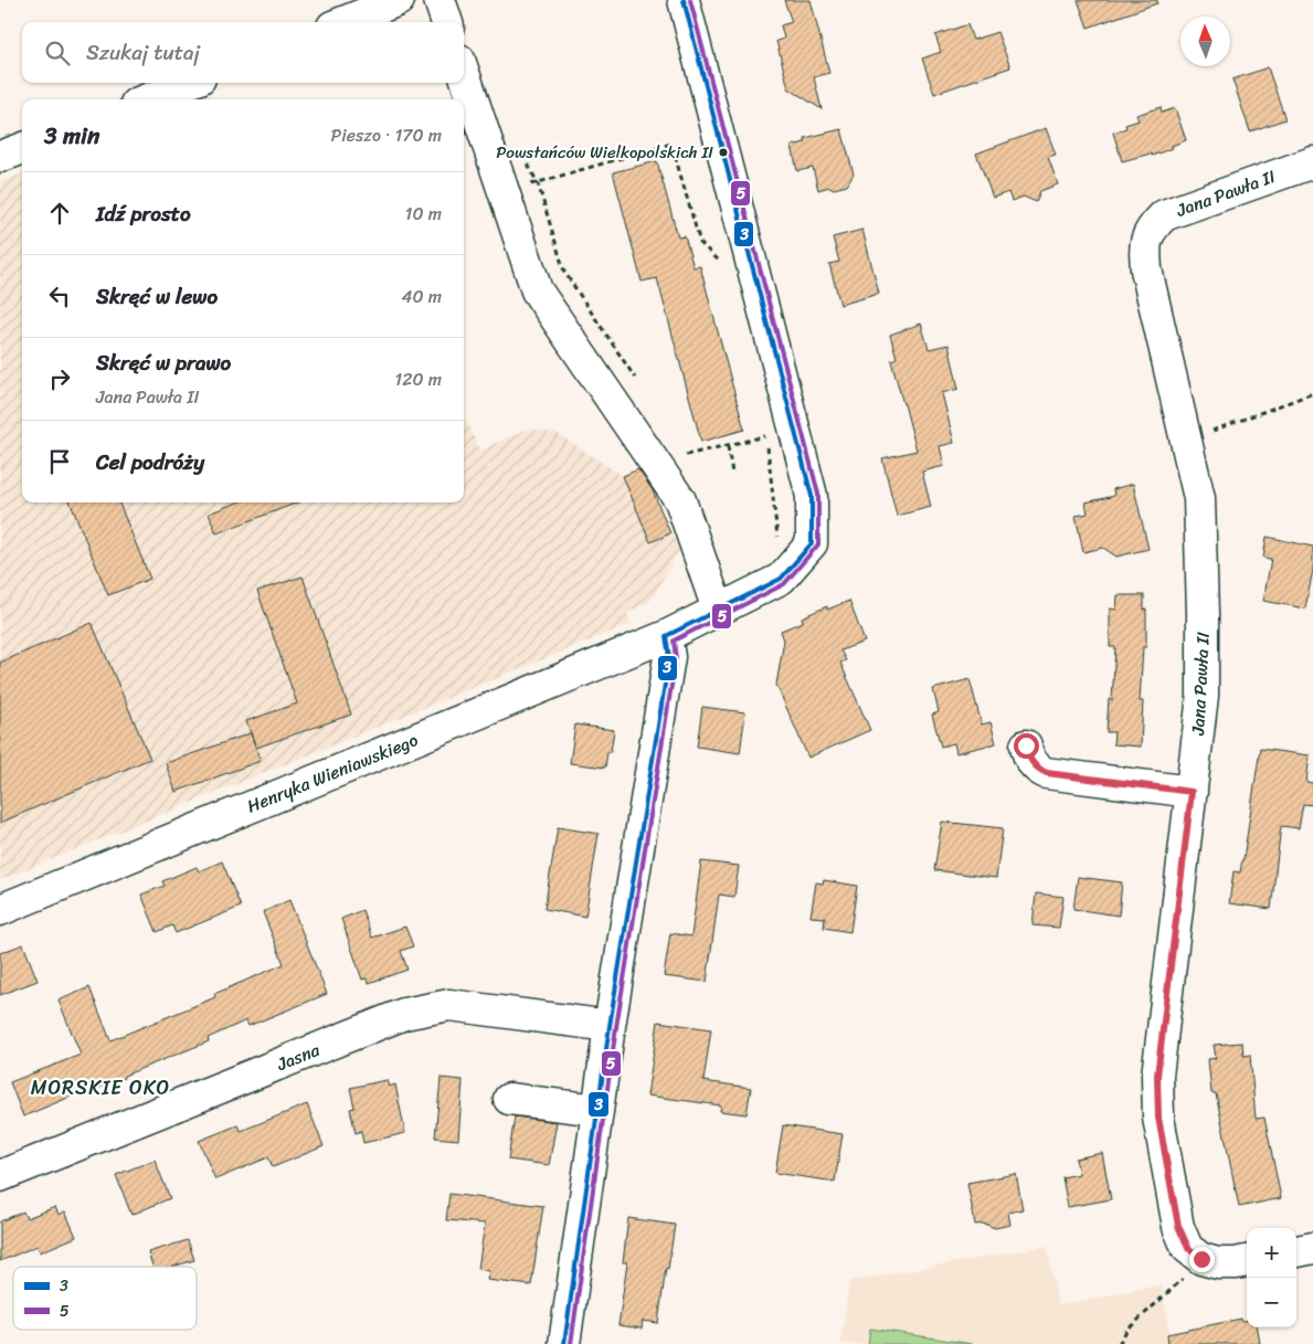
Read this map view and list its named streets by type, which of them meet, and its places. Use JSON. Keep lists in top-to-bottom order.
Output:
{
  "streets": {
    "street": ["Jana Pawła II", "Henryka Wieniawskiego", "Jasna"]
  },
  "districts": ["MORSKIE OKO"],
  "places": ["Powstańców Wielkopolskich II"],
  "lines": ["transit line 3", "transit line 5"],
  "legend": ["3", "5"],
  "north": "top",
  "page": {
    "search": "Szukaj tutaj",
    "heading": ["3 min", "Pieszo · 170 m"],
    "list": [
      ["Idź prosto", "10 m"],
      ["Skręć w lewo", "40 m"],
      ["Skręć w prawo", "Jana Pawła II", "120 m"],
      "Cel podróży"
    ],
    "map_buttons": ["+", "−"]
  }
}
